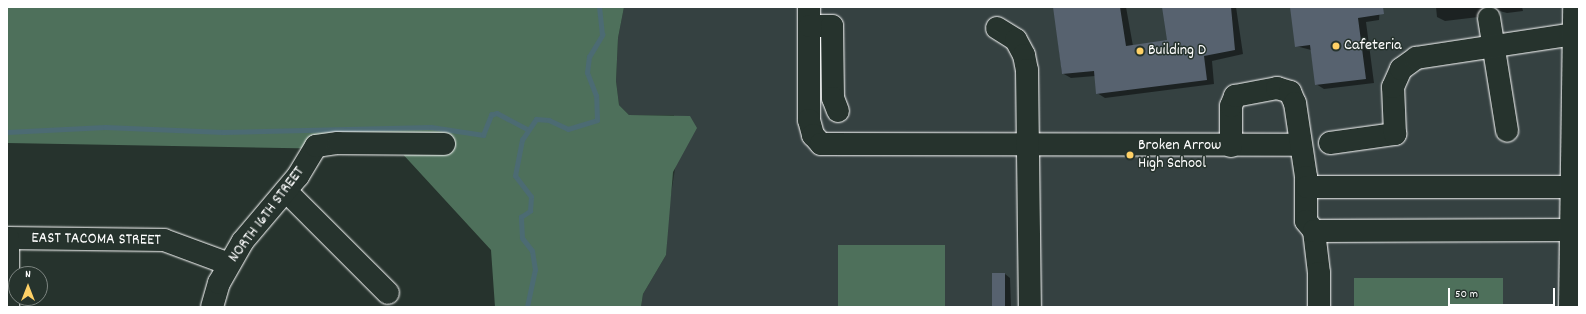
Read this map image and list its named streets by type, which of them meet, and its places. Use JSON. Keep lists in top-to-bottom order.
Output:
{
  "streets": {
    "street": ["NORTH 16TH STREET", "EAST TACOMA STREET"]
  },
  "crossings": [
    ["NORTH 16TH STREET", "EAST TACOMA STREET"]
  ],
  "places": ["Cafeteria", "Building D", "Broken Arrow High School"],
  "scale_bar": "50 m",
  "north": "top"
}
